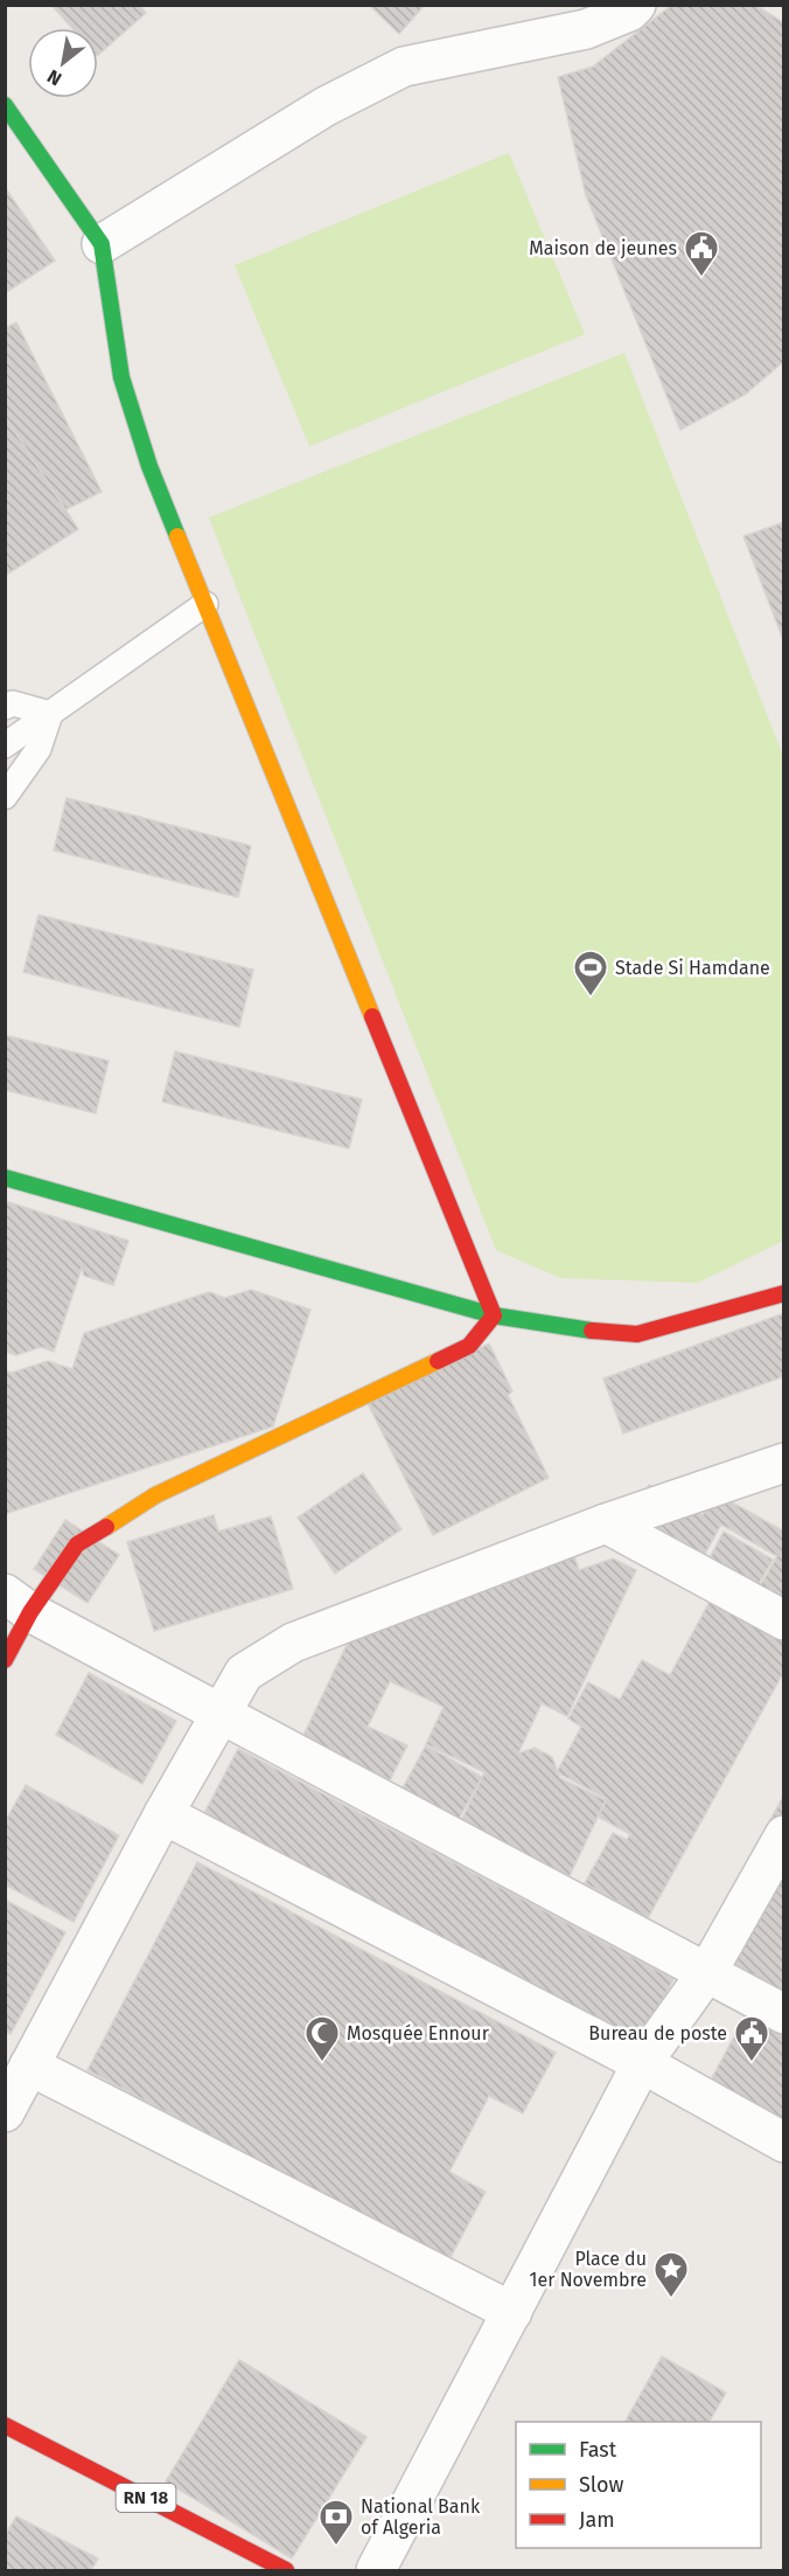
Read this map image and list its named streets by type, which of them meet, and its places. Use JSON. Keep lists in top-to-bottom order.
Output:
{
  "streets": {
    "street": ["RN 18"]
  },
  "places": {
    "public building": ["Maison de jeunes", "Bureau de poste"],
    "sports": ["Stade Si Hamdane"],
    "mosque": ["Mosquée Ennour"],
    "place": ["Place du 1er Novembre"],
    "bank": ["National Bank of Algeria"]
  },
  "legend": ["Fast", "Slow", "Jam"],
  "north": "bottom left"
}
